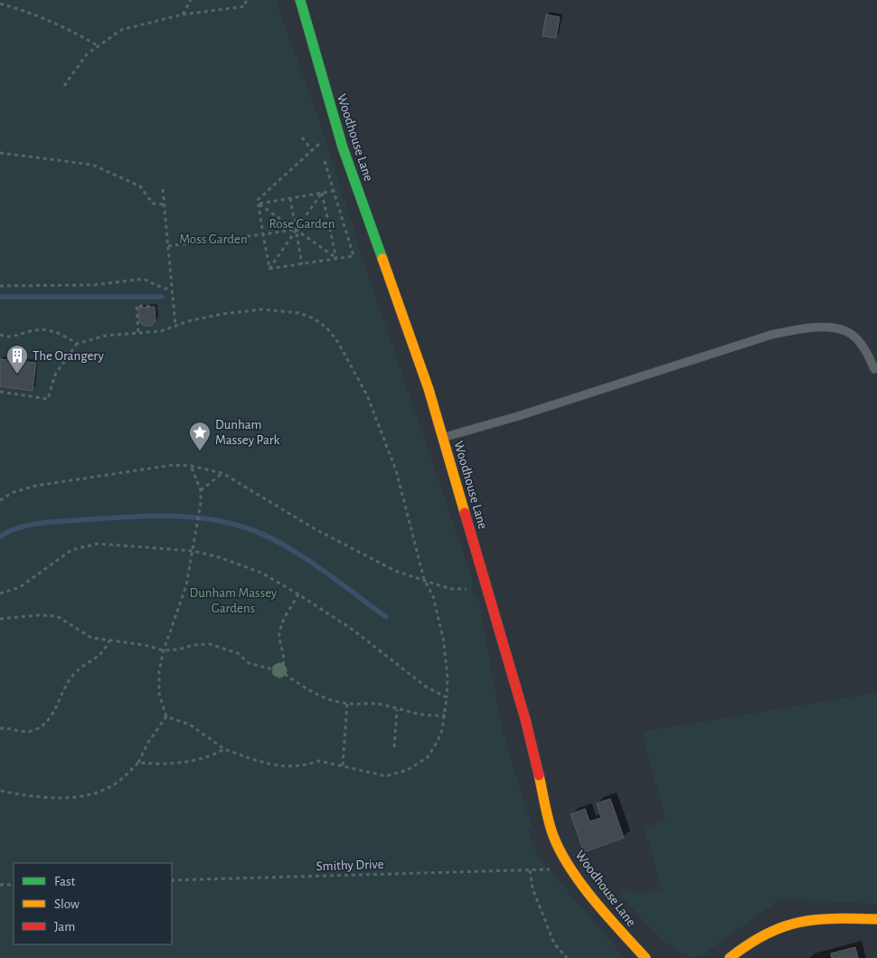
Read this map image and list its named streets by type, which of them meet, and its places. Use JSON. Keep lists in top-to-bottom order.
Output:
{
  "streets": {
    "main road": ["Woodhouse Lane"],
    "path": ["Smithy Drive"]
  },
  "parks": ["Rose Garden", "Moss Garden", "Dunham Massey Gardens"],
  "places": {
    "building": ["The Orangery"],
    "place": ["Dunham Massey Park"]
  },
  "legend": ["Fast", "Slow", "Jam"]
}
